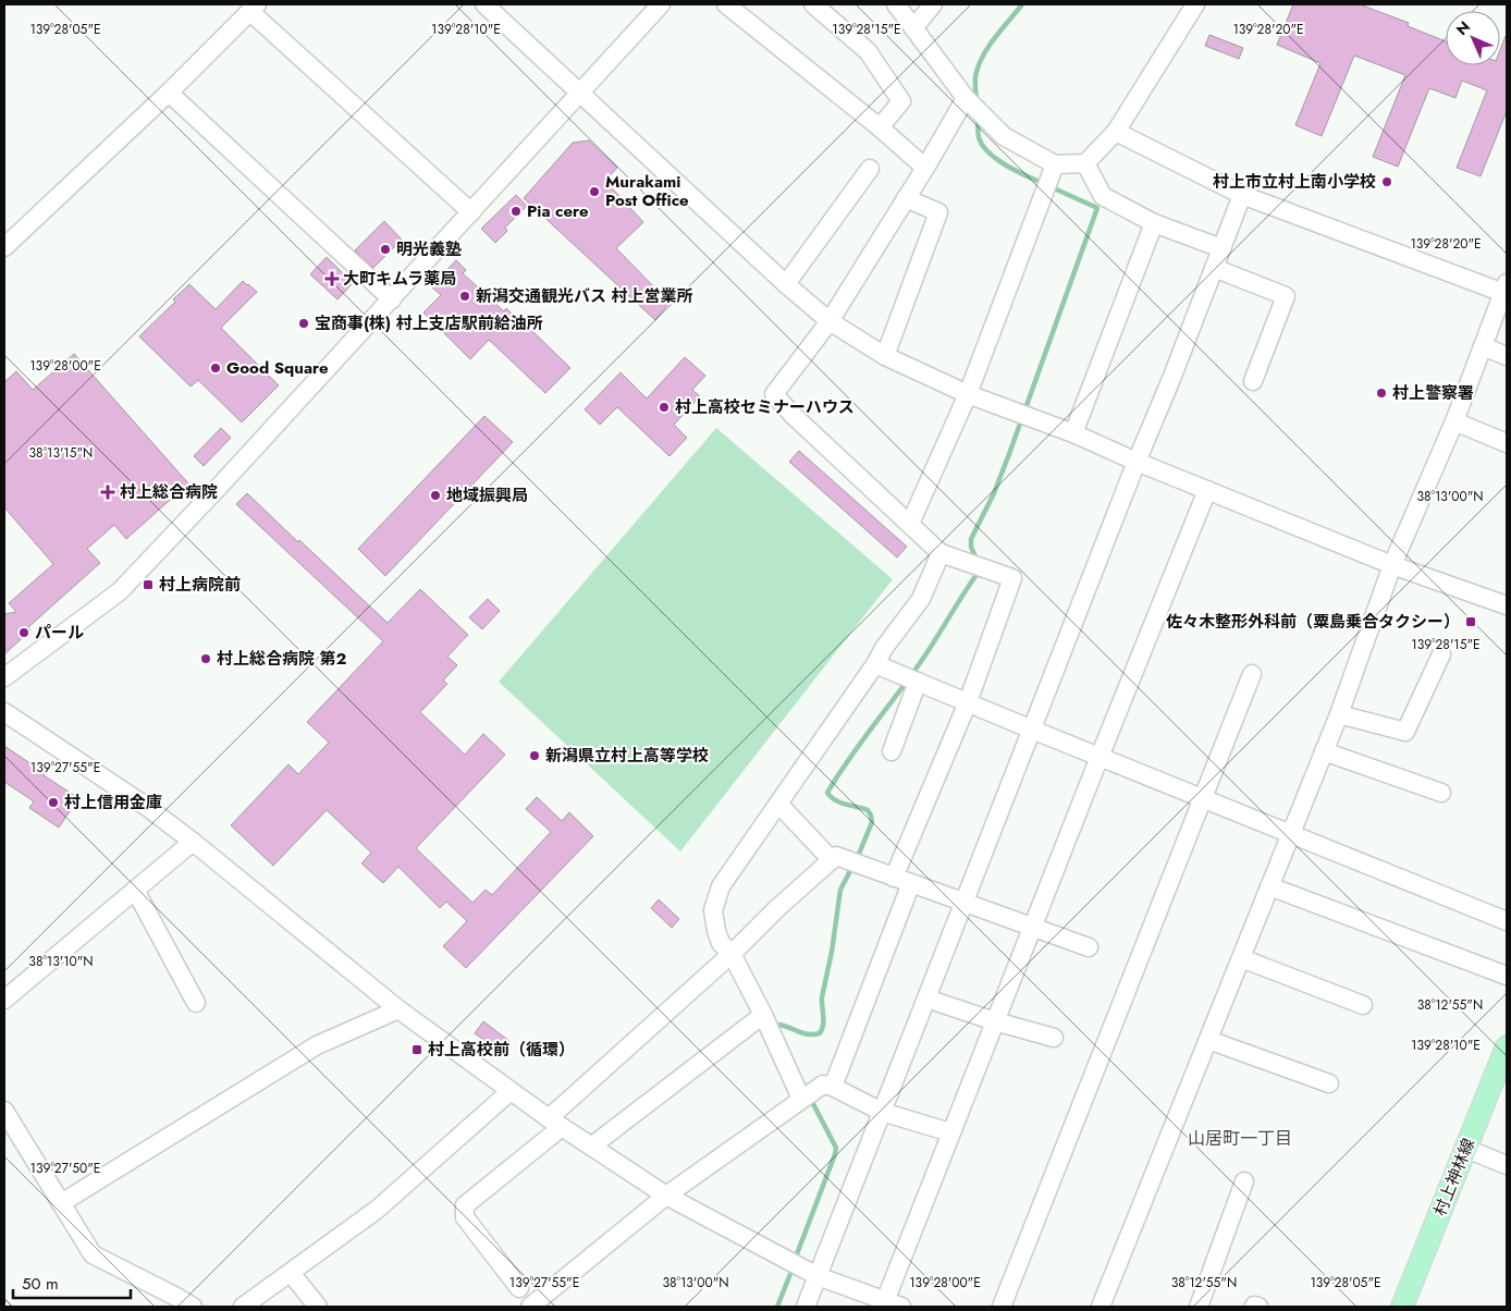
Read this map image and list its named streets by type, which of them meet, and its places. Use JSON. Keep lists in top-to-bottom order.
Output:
{
  "streets": {
    "main road": ["村上神林線"]
  },
  "districts": ["山居町一丁目"],
  "places": {
    "other": [
      "村上市立村上南小学校",
      "Murakami Post Office",
      "Pia cere",
      "明光義塾",
      "新潟交通観光バス 村上営業所",
      "宝商事(株) 村上支店駅前給油所",
      "Good Square",
      "村上警察署",
      "村上高校セミナーハウス",
      "地域振興局",
      "パール",
      "村上総合病院 第2",
      "新潟県立村上高等学校",
      "村上信用金庫"
    ],
    "health": ["大町キムラ薬局", "村上総合病院"],
    "transit": ["村上病院前", "佐々木整形外科前（粟島乗合タクシー）", "村上高校前（循環）"]
  },
  "scale_bar": "50 m",
  "north": "top left",
  "coordinates": [
    "139°28'05\"E",
    "139°28'10\"E",
    "139°28'15\"E",
    "139°28'20\"E",
    "139°28'00\"E",
    "38°13'15\"N",
    "38°13'00\"N",
    "139°27'55\"E",
    "38°13'10\"N",
    "38°12'55\"N",
    "139°27'50\"E"
  ]
}
